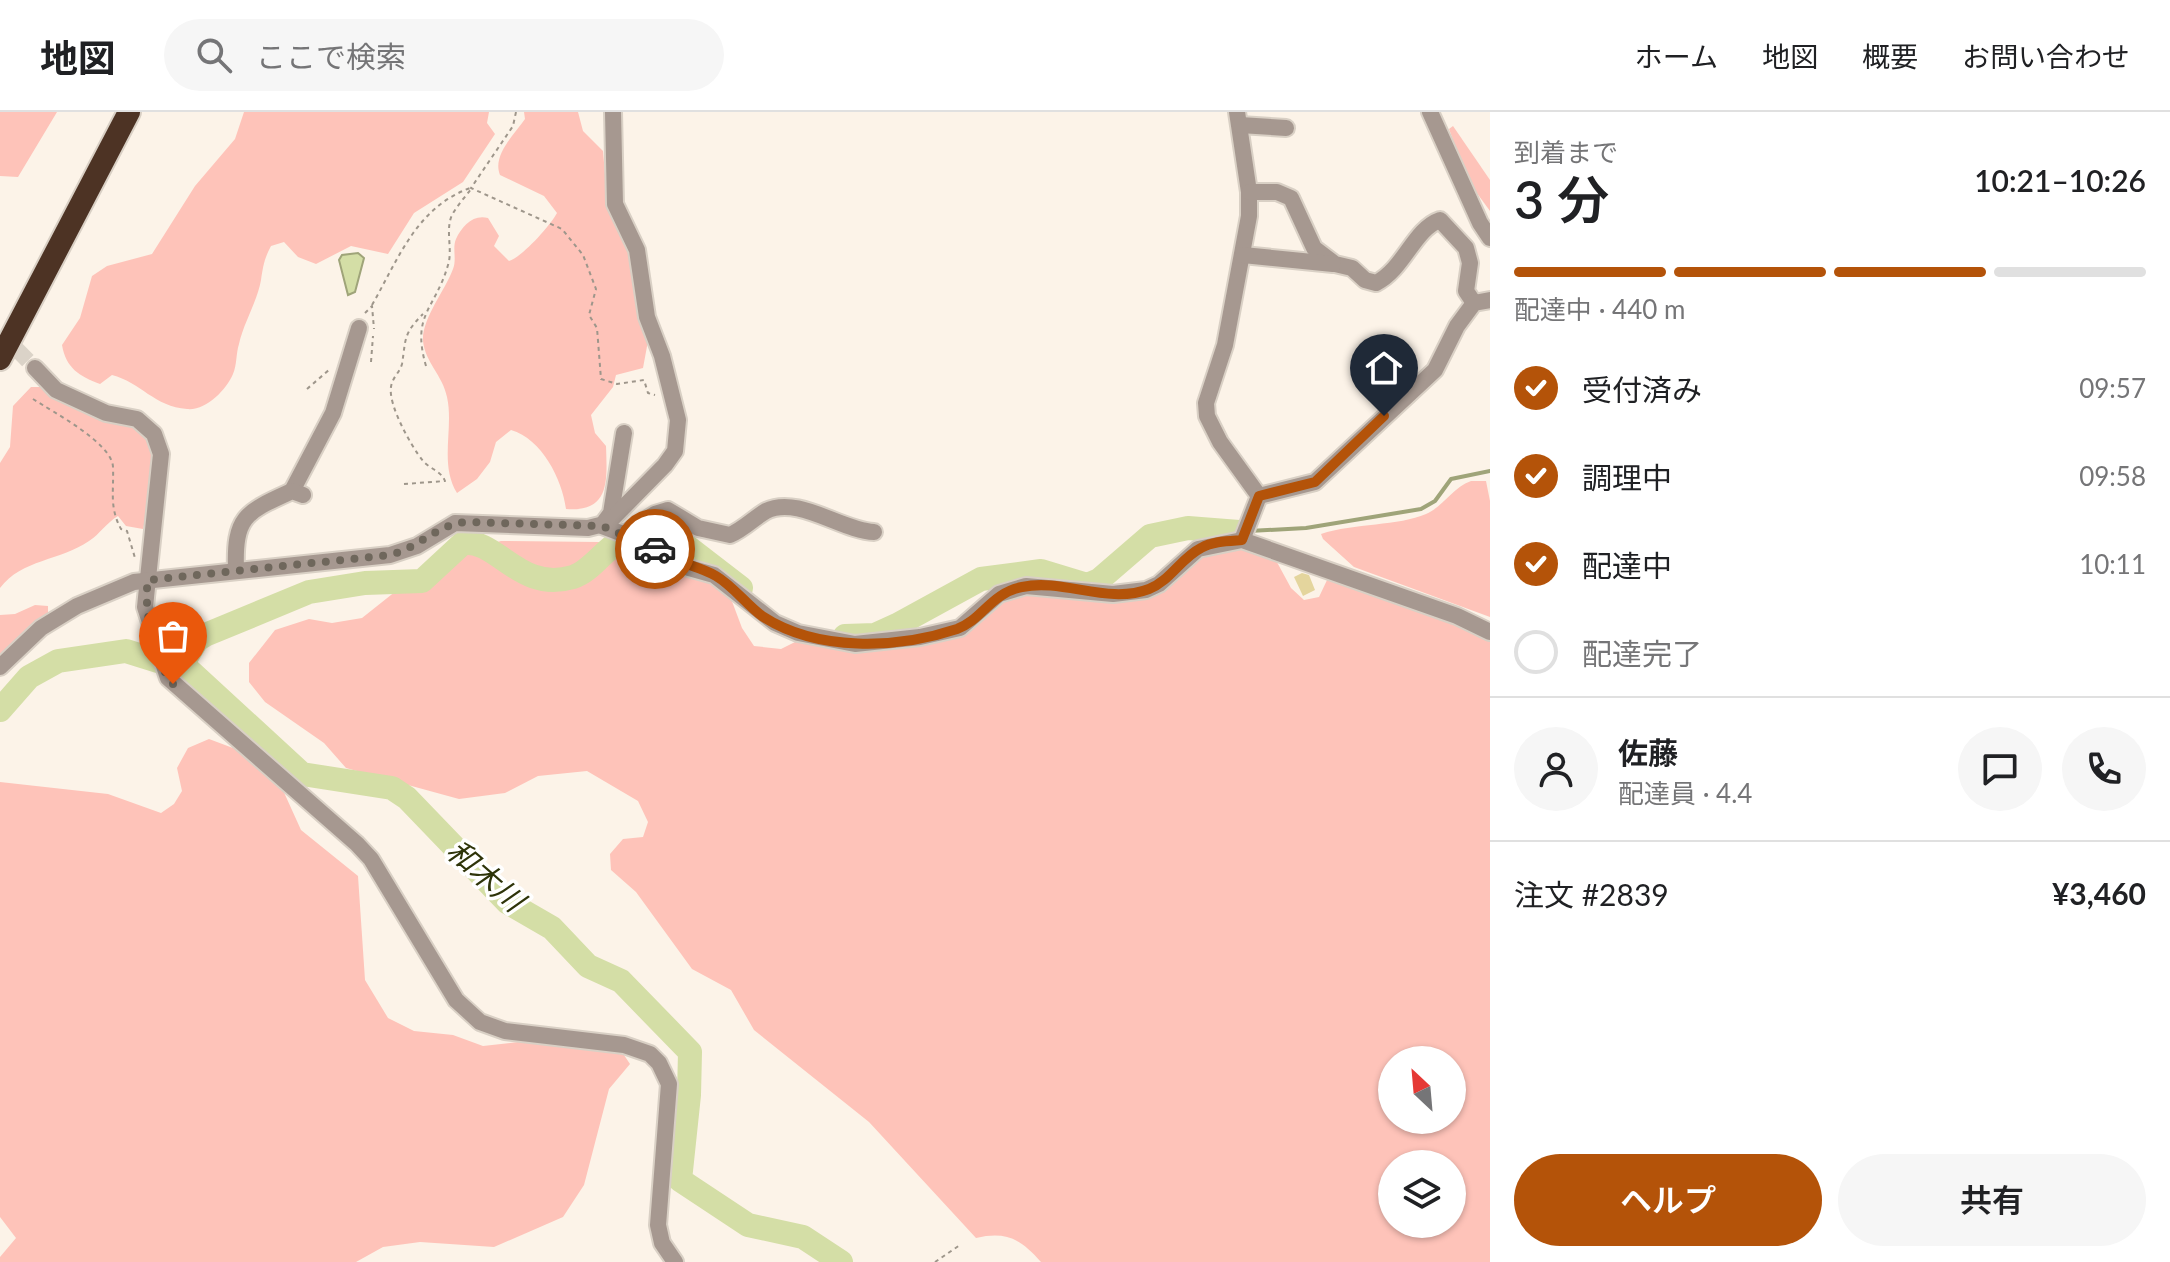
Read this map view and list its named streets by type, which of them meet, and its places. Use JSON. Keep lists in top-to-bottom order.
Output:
{
  "water": ["和木川"],
  "north": "top left",
  "page": {
    "header": "地図",
    "search": "ここで検索",
    "nav": [
      "ホーム",
      "地図",
      "概要",
      "お問い合わせ"
    ],
    "heading": ["3 分", "到着まで", "10:21–10:26"],
    "panel": [
      "佐藤",
      "配達員 · 4.4",
      "注文 #2839",
      "¥3,460"
    ],
    "bar": "配達中 · 440 m",
    "list": [
      ["受付済み", "09:57"],
      ["調理中", "09:58"],
      ["配達中", "10:11"],
      "配達完了"
    ],
    "buttons": ["ヘルプ", "共有"]
  }
}
